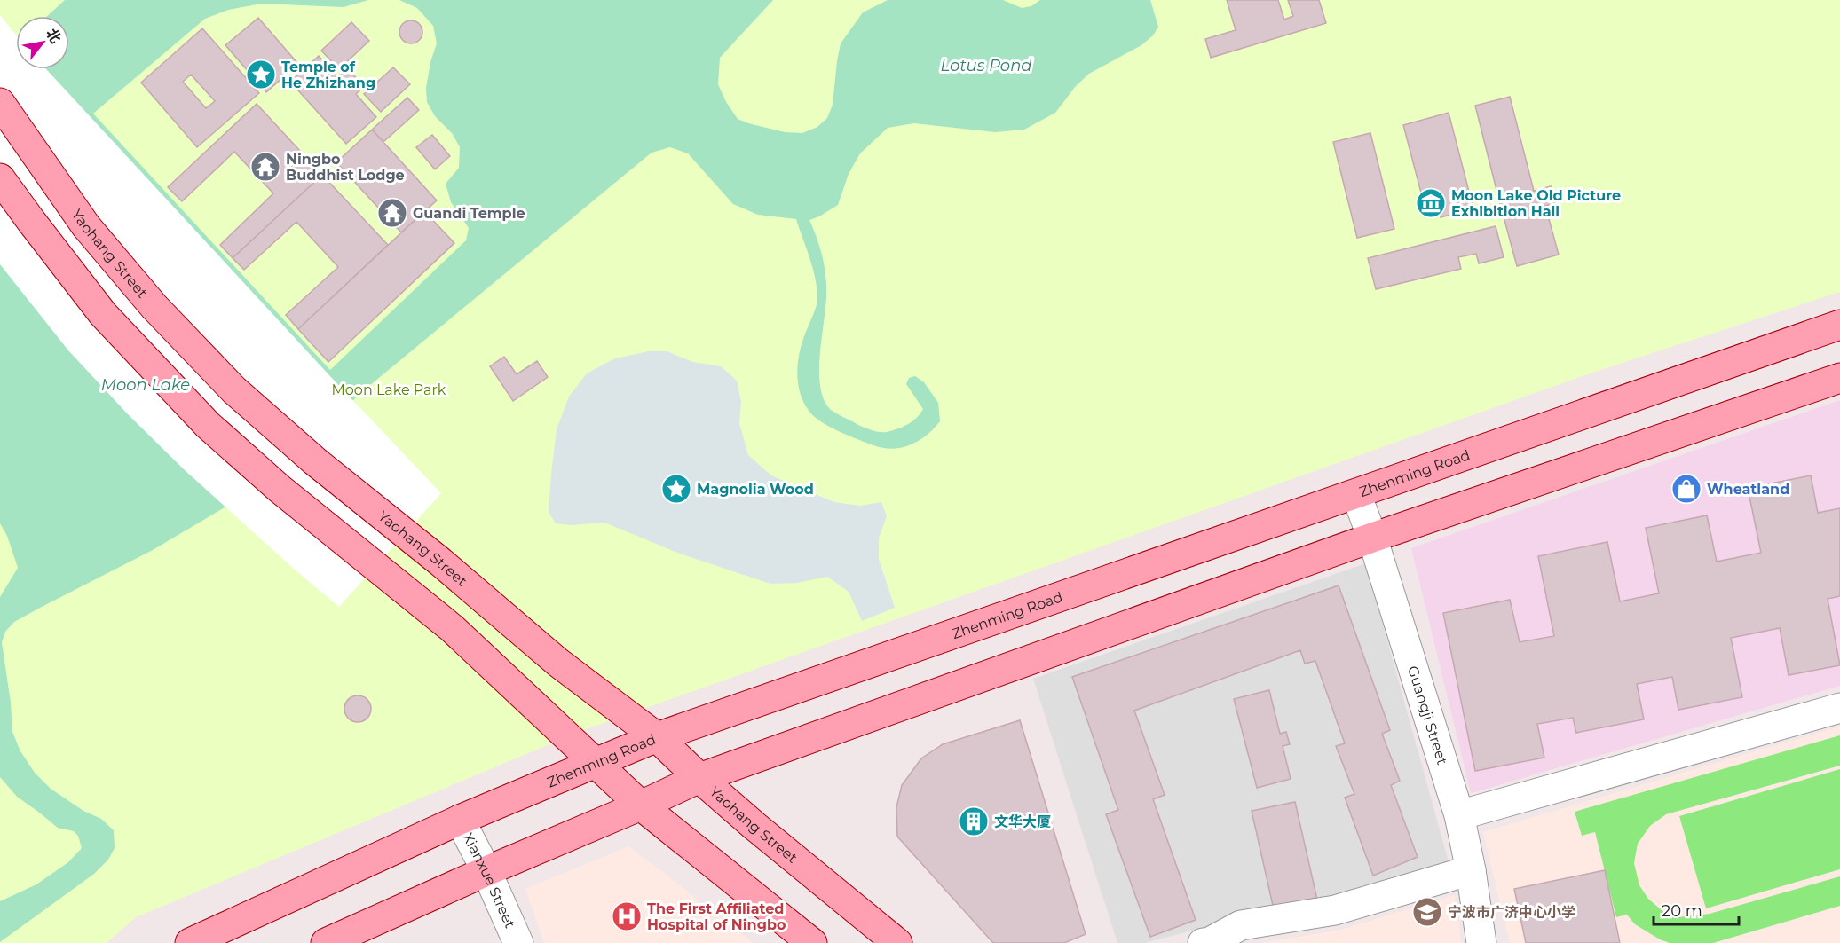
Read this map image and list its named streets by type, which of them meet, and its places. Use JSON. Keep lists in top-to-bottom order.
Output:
{
  "streets": {
    "main road": ["Yaohang Street", "Zhenming Road"],
    "street": ["Guangji Street", "Xianxue Street"]
  },
  "crossings": [
    ["Yaohang Street", "Zhenming Road"],
    ["Zhenming Road", "Guangji Street"],
    ["Zhenming Road", "Xianxue Street"]
  ],
  "water": ["Lotus Pond", "Moon Lake"],
  "parks": ["Moon Lake Park"],
  "places": {
    "place": ["Temple of He Zhizhang", "Magnolia Wood"],
    "temple": ["Ningbo Buddhist Lodge", "Guandi Temple"],
    "museum": ["Moon Lake Old Picture Exhibition Hall"],
    "shop": ["Wheatland"],
    "building": ["文华大厦"],
    "school or university": ["宁波市广济中心小学"],
    "hospital": ["The First Affiliated Hospital of Ningbo"]
  },
  "scale_bar": "20 m",
  "north": "top right"
}
